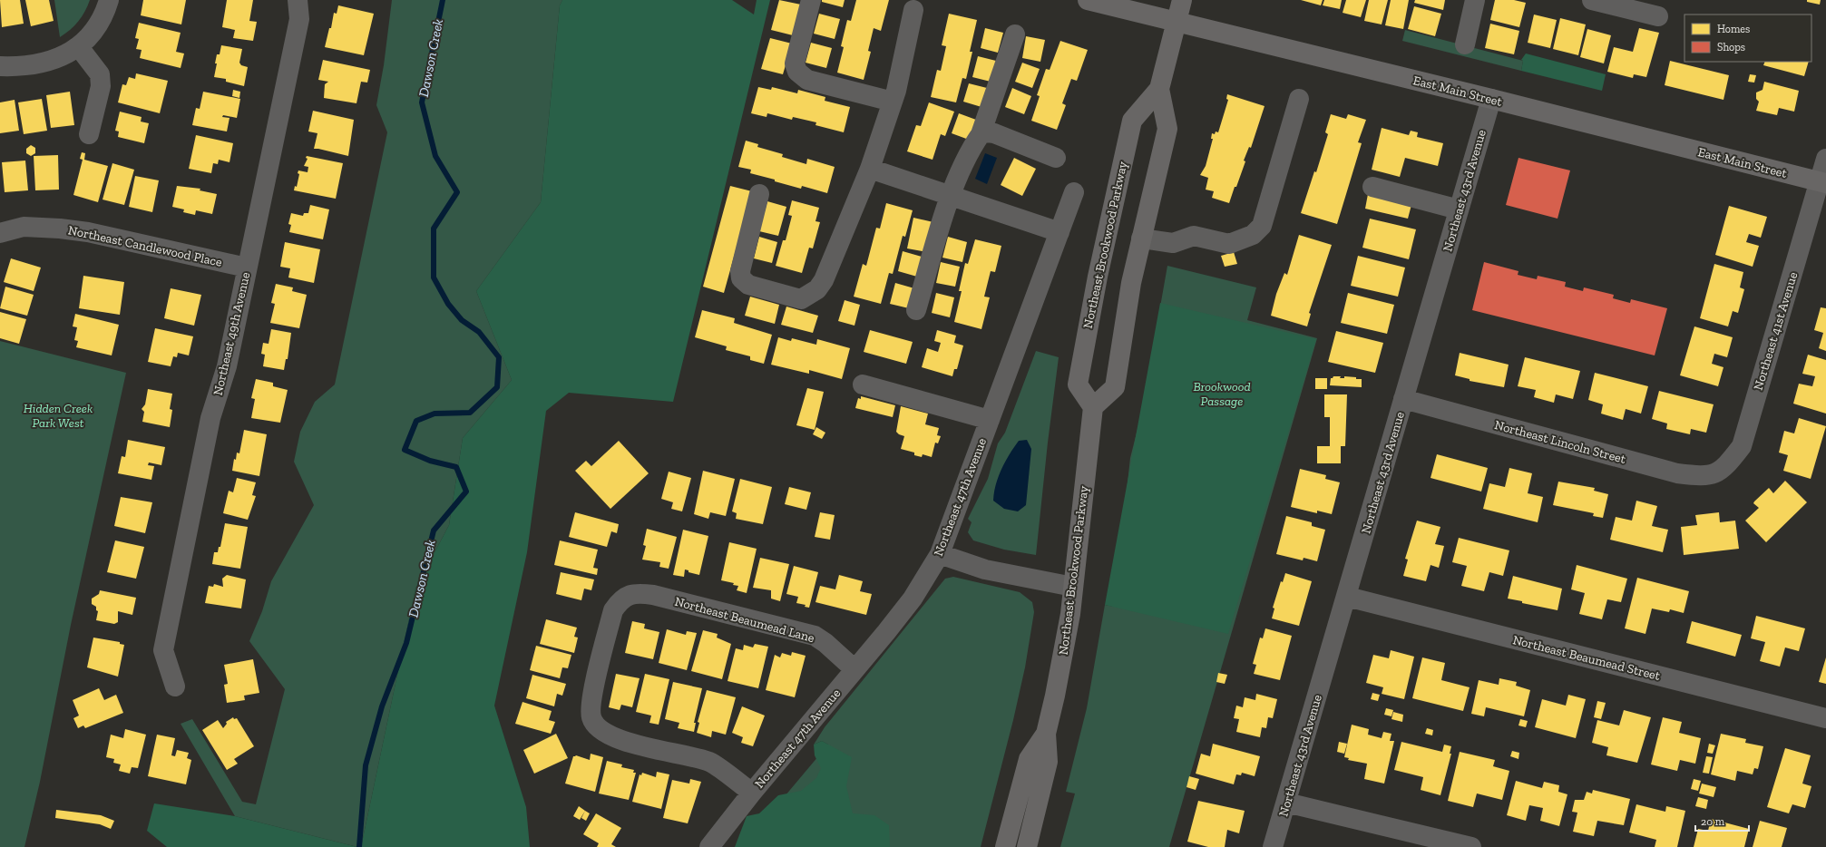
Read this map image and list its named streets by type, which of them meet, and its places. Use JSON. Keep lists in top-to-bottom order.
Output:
{
  "streets": {
    "main road": ["East Main Street", "Northeast Brookwood Parkway"],
    "street": [
      "Northeast 43rd Avenue",
      "Northeast Candlewood Place",
      "Northeast 41st Avenue",
      "Northeast 49th Avenue",
      "Northeast Lincoln Street",
      "Northeast 47th Avenue",
      "Northeast Beaumead Lane",
      "Northeast Beaumead Street"
    ]
  },
  "crossings": [
    ["East Main Street", "Northeast 43rd Avenue"],
    ["East Main Street", "Northeast Brookwood Parkway"],
    ["East Main Street", "Northeast 41st Avenue"],
    ["Northeast 43rd Avenue", "Northeast Lincoln Street"],
    ["Northeast 43rd Avenue", "Northeast Beaumead Street"],
    ["Northeast Candlewood Place", "Northeast 49th Avenue"],
    ["Northeast 41st Avenue", "Northeast Lincoln Street"],
    ["Northeast 47th Avenue", "Northeast Beaumead Lane"]
  ],
  "water": ["Dawson Creek"],
  "parks": ["Brookwood Passage", "Hidden Creek Park West"],
  "legend": ["Homes", "Shops"],
  "scale_bar": "20 m"
}
